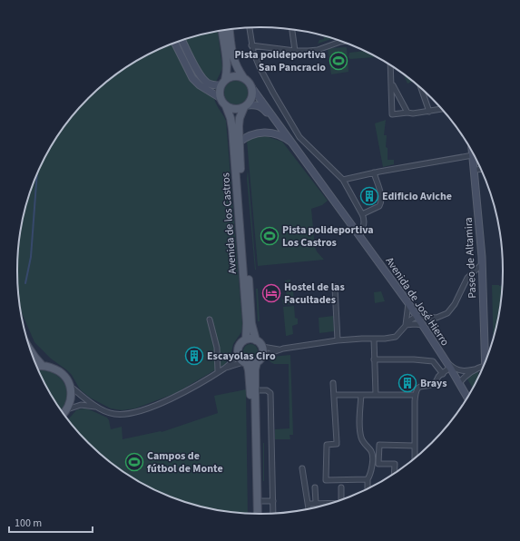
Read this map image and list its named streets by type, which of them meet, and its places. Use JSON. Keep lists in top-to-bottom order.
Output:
{
  "streets": {
    "main road": ["Avenida de los Castros", "Paseo de Altamira", "Avenida de José Hierro"]
  },
  "crossings": [
    ["Avenida de los Castros", "Avenida de José Hierro"]
  ],
  "places": {
    "sports": ["Pista polideportiva San Pancracio", "Pista polideportiva Los Castros", "Campos de fútbol de Monte"],
    "building": ["Edificio Aviche", "Escayolas Ciro", "Brays"],
    "hotel": ["Hostel de las Facultades"]
  },
  "scale_bar": "100 m"
}
